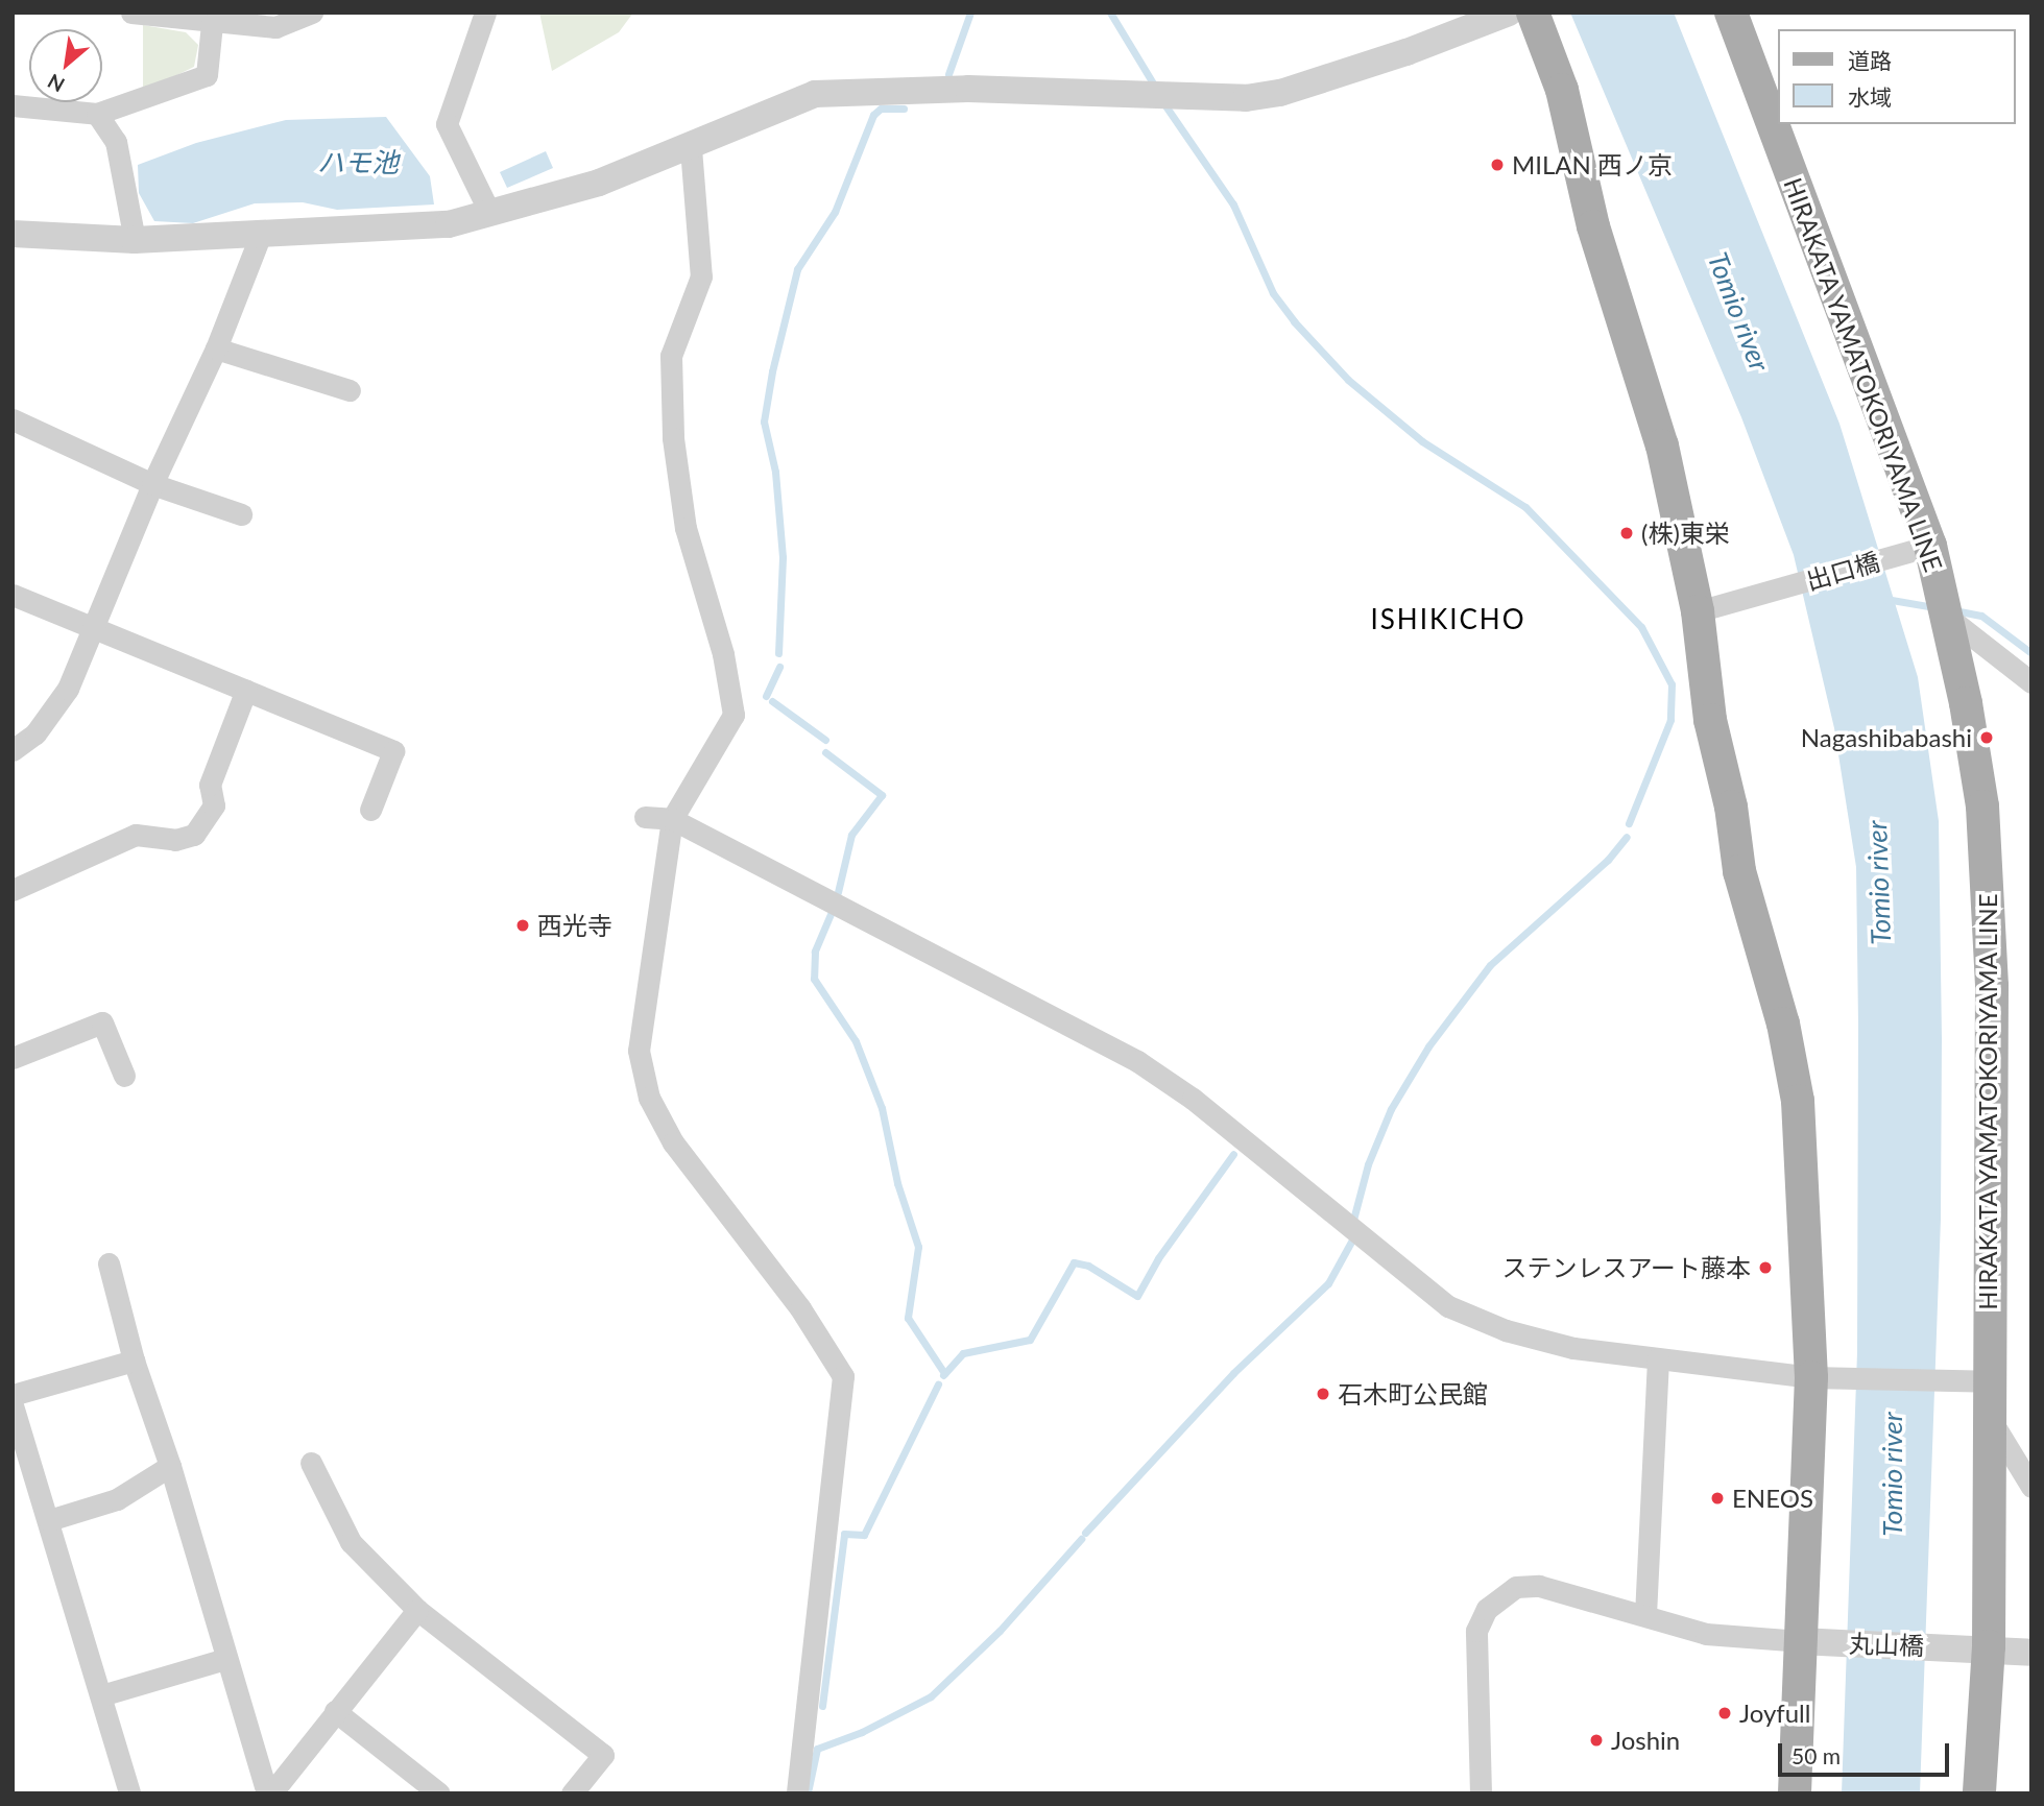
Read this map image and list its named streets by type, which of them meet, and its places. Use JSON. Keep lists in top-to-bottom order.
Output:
{
  "streets": {
    "main road": ["HIRAKATA YAMATOKORIYAMA LINE"],
    "street": ["出口橋", "丸山橋"]
  },
  "crossings": [
    ["HIRAKATA YAMATOKORIYAMA LINE", "出口橋"],
    ["HIRAKATA YAMATOKORIYAMA LINE", "丸山橋"]
  ],
  "districts": ["ISHIKICHO"],
  "water": ["ハモ池", "Tomio river"],
  "places": [
    "MILAN 西ノ京",
    "(株)東栄",
    "Nagashibabashi",
    "西光寺",
    "ステンレスアート藤本",
    "石木町公民館",
    "ENEOS",
    "Joyfull",
    "Joshin"
  ],
  "legend": ["道路", "水域"],
  "scale_bar": "50 m",
  "north": "bottom left"
}
